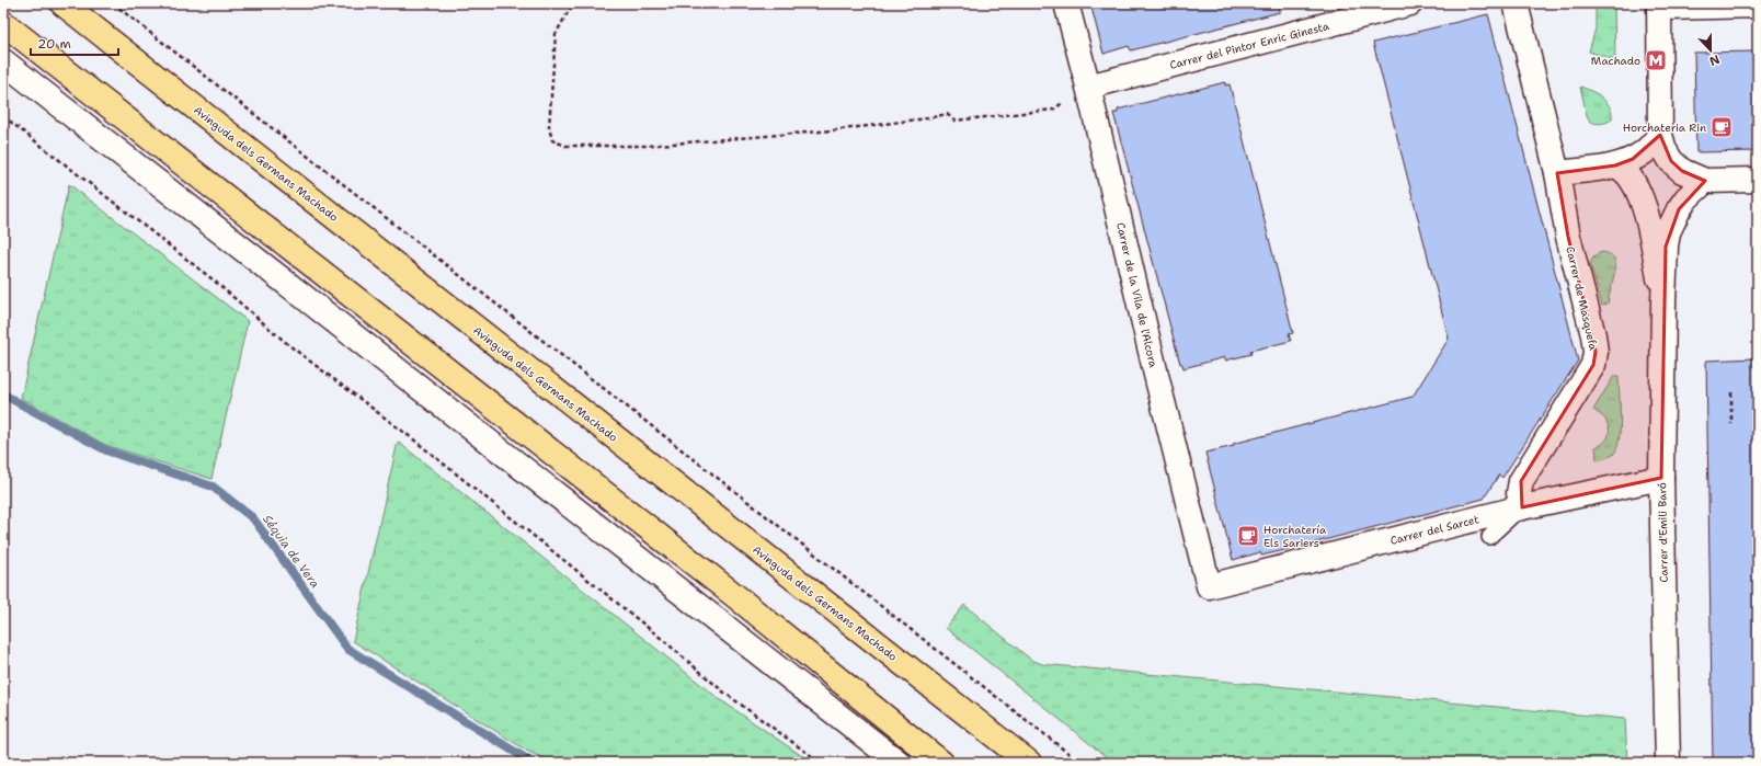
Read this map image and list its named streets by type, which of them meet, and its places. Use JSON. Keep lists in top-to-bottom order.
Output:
{
  "streets": {
    "main road": ["Avinguda dels Germans Machado"],
    "street": [
      "Carrer del Pintor Enric Ginesta",
      "Carrer de la Vila de l'Alcora",
      "Carrer de Masquefa",
      "Carrer del Sarcet",
      "Carrer d'Emili Baró"
    ]
  },
  "crossings": [
    ["Carrer del Pintor Enric Ginesta", "Carrer de la Vila de l'Alcora"],
    ["Carrer de la Vila de l'Alcora", "Carrer del Sarcet"],
    ["Carrer de Masquefa", "Carrer del Sarcet"],
    ["Carrer del Sarcet", "Carrer d'Emili Baró"]
  ],
  "water": ["Séquia de Vera"],
  "places": {
    "metro station": ["Machado"],
    "cafe": ["Horchateria Rin", "Horchatería Els Sariers"]
  },
  "scale_bar": "20 m",
  "north": "bottom"
}
